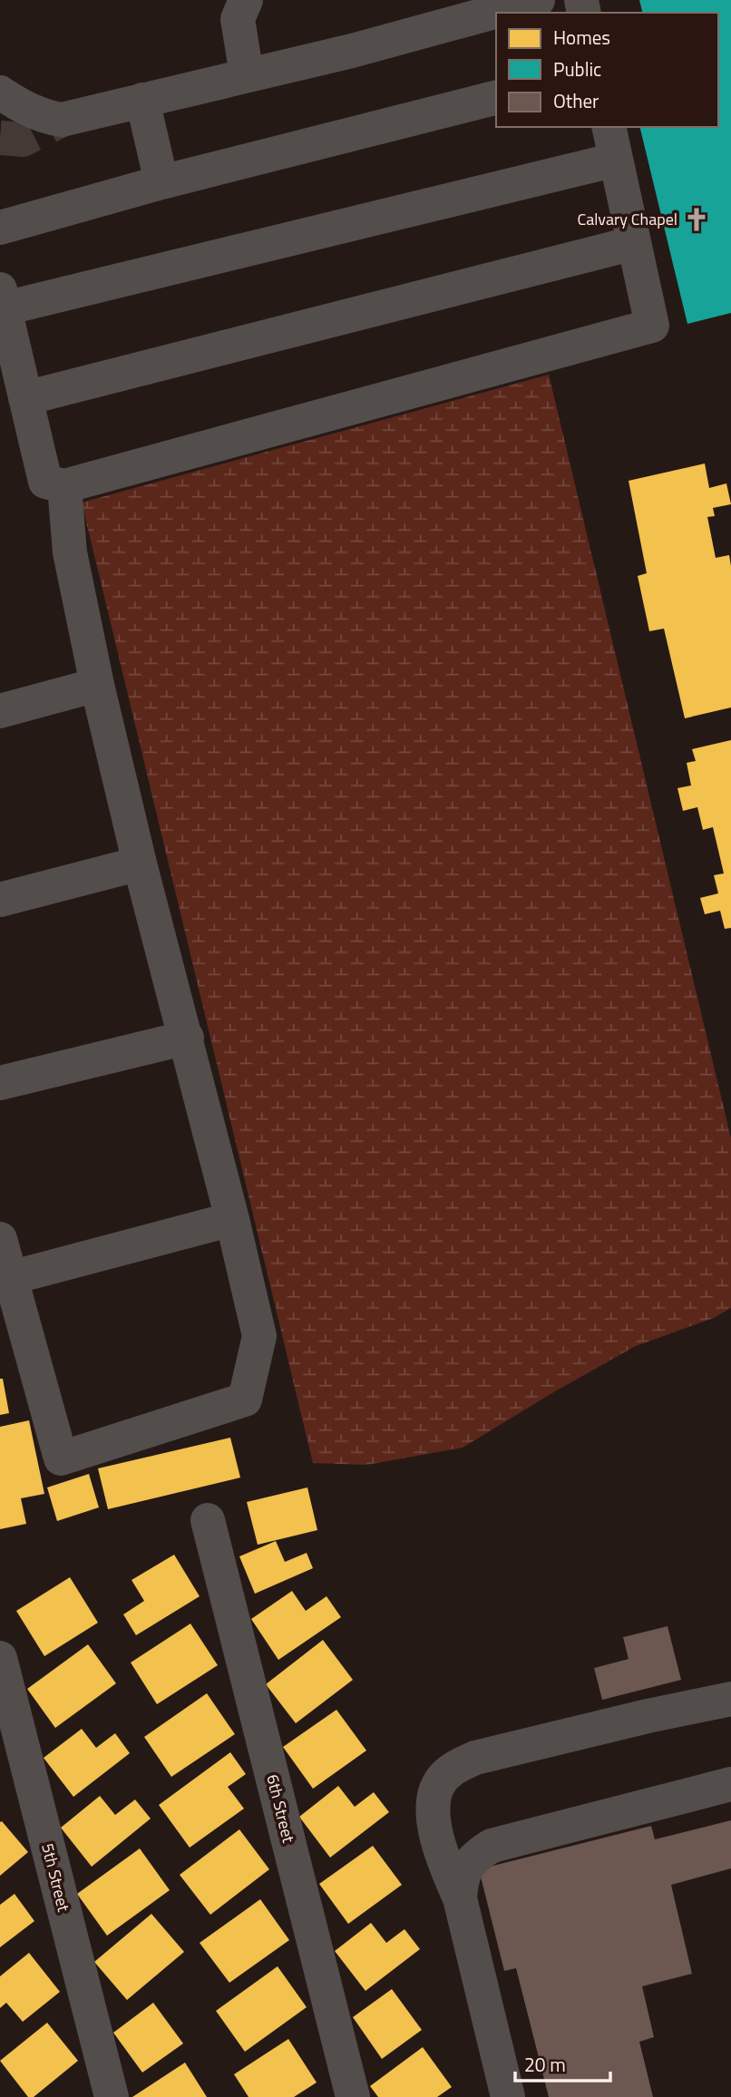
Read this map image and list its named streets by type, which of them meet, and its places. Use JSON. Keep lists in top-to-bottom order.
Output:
{
  "streets": {
    "street": ["6th Street", "5th Street"]
  },
  "places": {
    "church": ["Calvary Chapel"]
  },
  "legend": ["Homes", "Public", "Other"],
  "scale_bar": "20 m"
}
